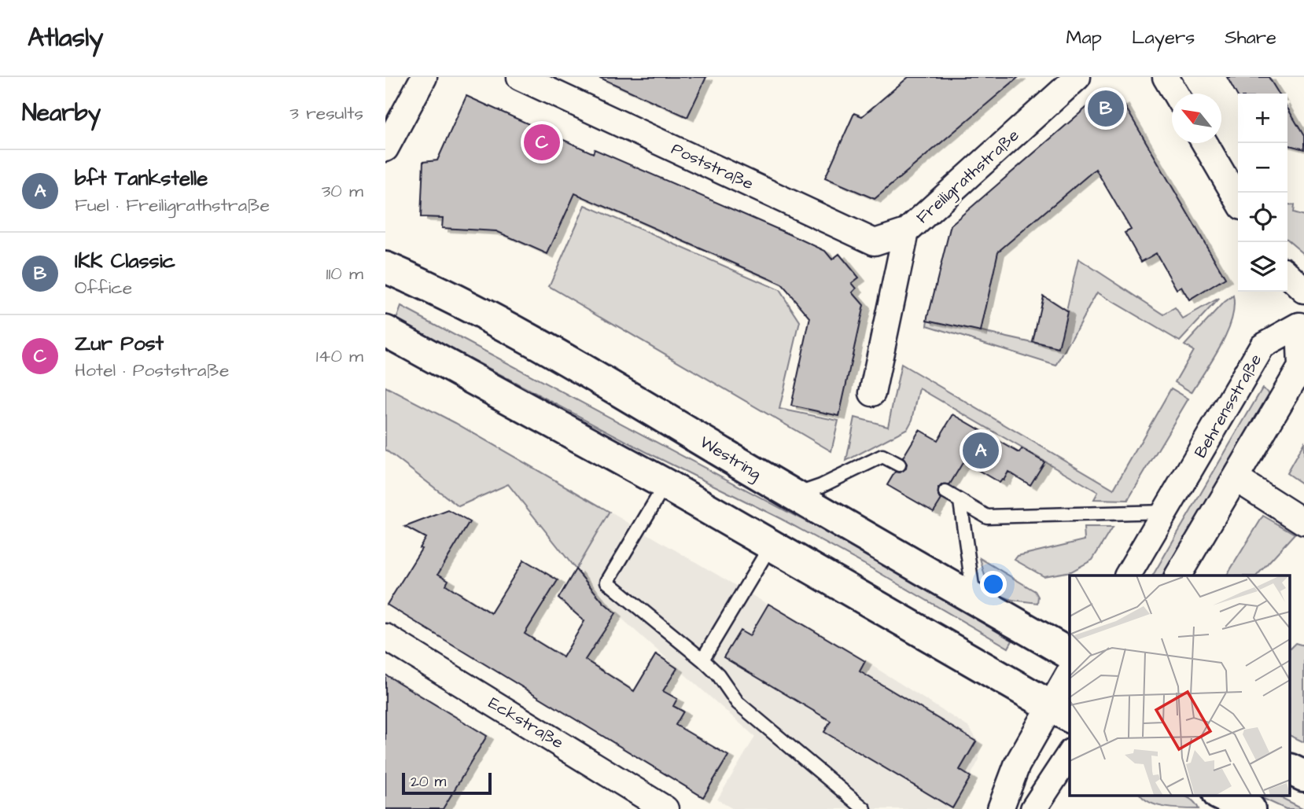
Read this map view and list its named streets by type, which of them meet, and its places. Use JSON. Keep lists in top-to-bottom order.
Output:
{
  "streets": {
    "main road": ["Westring"],
    "street": [
      "Poststraße",
      "Freiligrathstraße",
      "Behrensstraße",
      "Eckstraße"
    ]
  },
  "crossings": [
    ["Poststraße", "Freiligrathstraße"]
  ],
  "scale_bar": "20 m",
  "north": "top left",
  "page": {
    "header": "Atlasly",
    "nav": ["Map", "Layers", "Share"],
    "heading": ["Nearby", "3 results"],
    "pins": ["B", "C", "A"],
    "map_buttons": ["+", "−"],
    "list": [
      {
        "mark": "A",
        "name": "bft Tankstelle",
        "note": "Fuel · Freiligrathstraße",
        "value": "30 m"
      },
      {
        "mark": "B",
        "name": "IKK Classic",
        "note": "Office",
        "value": "110 m"
      },
      {
        "mark": "C",
        "name": "Zur Post",
        "note": "Hotel · Poststraße",
        "value": "140 m"
      }
    ],
    "scale": "20 m"
  }
}
